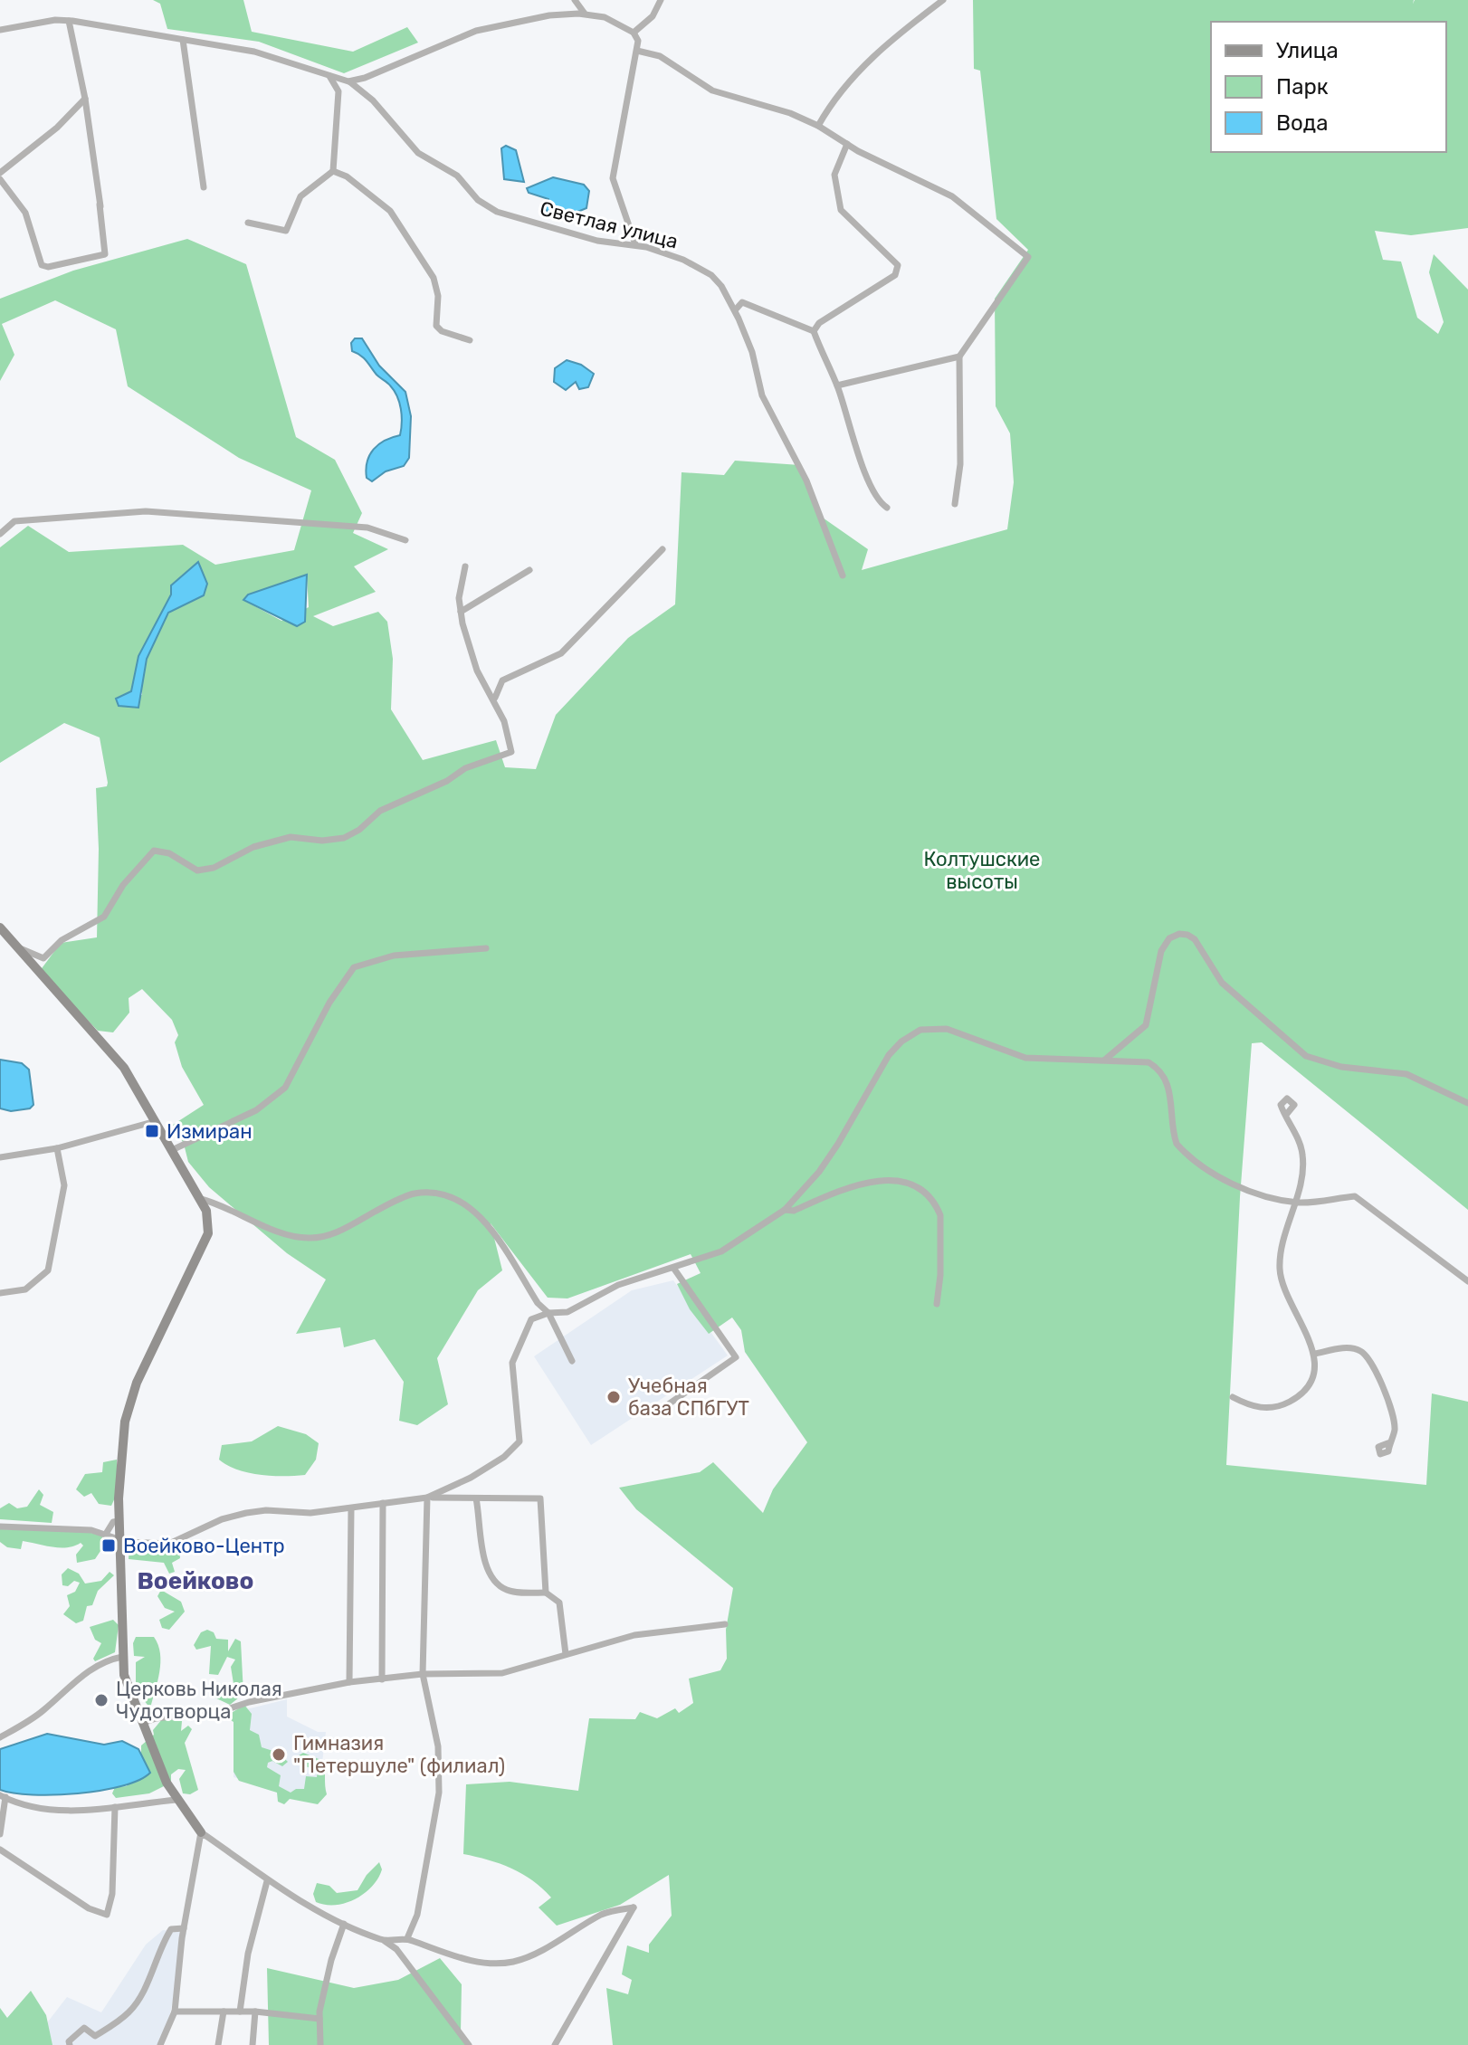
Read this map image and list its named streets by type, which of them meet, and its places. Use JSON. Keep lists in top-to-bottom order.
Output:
{
  "streets": {
    "street": ["Светлая улица"]
  },
  "districts": ["Воейково"],
  "parks": ["Колтушские высоты"],
  "places": {
    "transit": ["Измиран", "Воейково-Центр"],
    "other": ["Учебная база СПбГУТ", "Церковь Николая Чудотворца", "Гимназия \"Петершуле\" (филиал)"]
  },
  "legend": ["Улица", "Парк", "Вода"]
}
